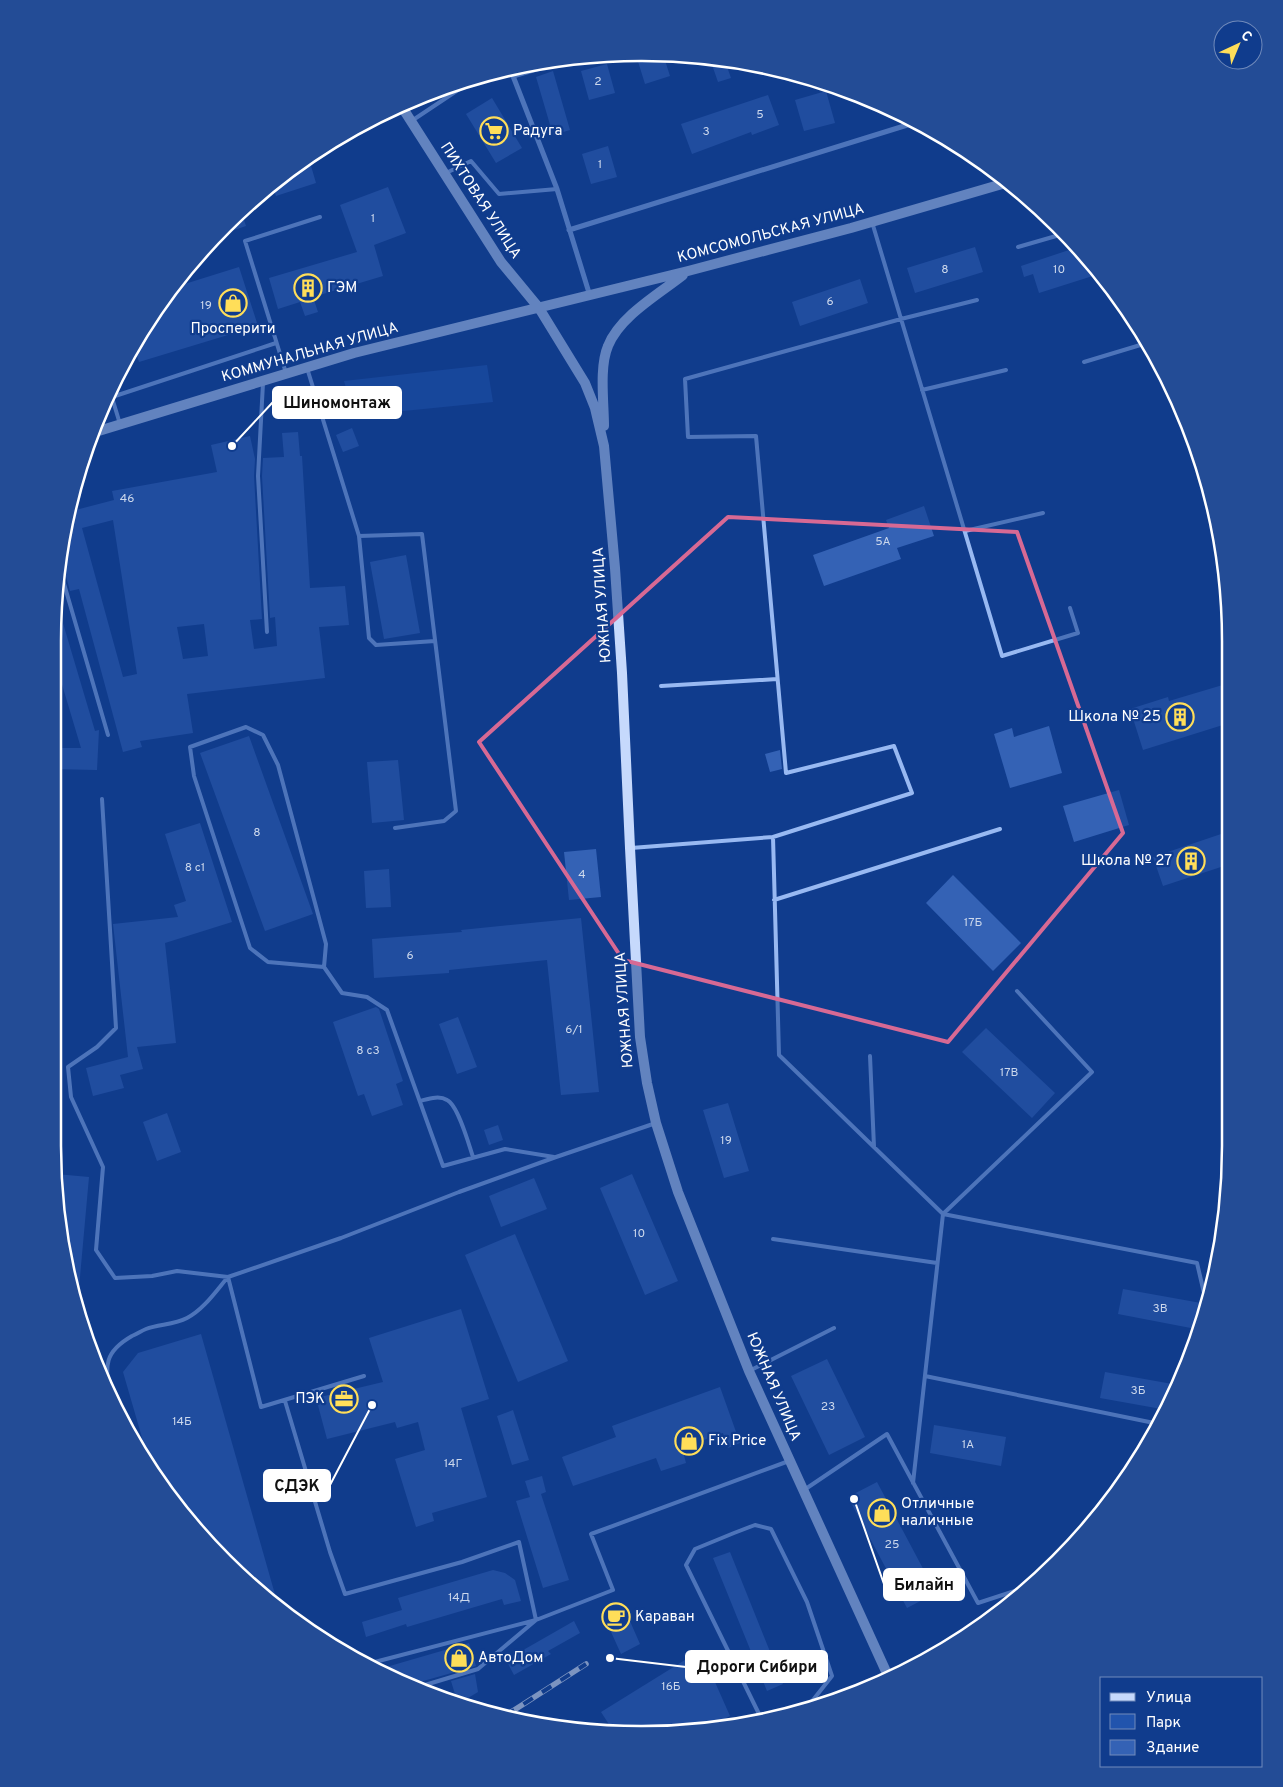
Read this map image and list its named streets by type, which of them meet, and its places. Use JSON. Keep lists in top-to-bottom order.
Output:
{
  "streets": {
    "main road": [
      "ПИХТОВАЯ УЛИЦА",
      "КОМСОМОЛЬСКАЯ УЛИЦА",
      "КОММУНАЛЬНАЯ УЛИЦА",
      "ЮЖНАЯ УЛИЦА"
    ]
  },
  "crossings": [
    ["ПИХТОВАЯ УЛИЦА", "КОМСОМОЛЬСКАЯ УЛИЦА"],
    ["ПИХТОВАЯ УЛИЦА", "КОММУНАЛЬНАЯ УЛИЦА"],
    ["ПИХТОВАЯ УЛИЦА", "ЮЖНАЯ УЛИЦА"],
    ["КОМСОМОЛЬСКАЯ УЛИЦА", "КОММУНАЛЬНАЯ УЛИЦА"],
    ["КОМСОМОЛЬСКАЯ УЛИЦА", "ЮЖНАЯ УЛИЦА"],
    ["КОММУНАЛЬНАЯ УЛИЦА", "ЮЖНАЯ УЛИЦА"]
  ],
  "places": {
    "supermarket": ["Радуга"],
    "building": ["ГЭМ", "Школа № 25", "Школа № 27"],
    "shop": [
      "Просперити",
      "Fix Price",
      "Отличные наличные",
      "АвтоДом"
    ],
    "other": [
      "Шиномонтаж",
      "СДЭК",
      "Билайн",
      "Дороги Сибири"
    ],
    "office": ["ПЭК"],
    "cafe": ["Караван"]
  },
  "house_numbers": [
    "2",
    "5",
    "3",
    "1",
    "1",
    "8",
    "10",
    "6",
    "19",
    "46",
    "5А",
    "8",
    "8 с1",
    "4",
    "17Б",
    "6",
    "6/1",
    "8 с3",
    "17В",
    "19",
    "10",
    "3В",
    "3Б",
    "23",
    "14Б",
    "1А",
    "14Г",
    "25",
    "14Д",
    "16Б"
  ],
  "legend": ["Улица", "Парк", "Здание"],
  "north": "top right"
}
